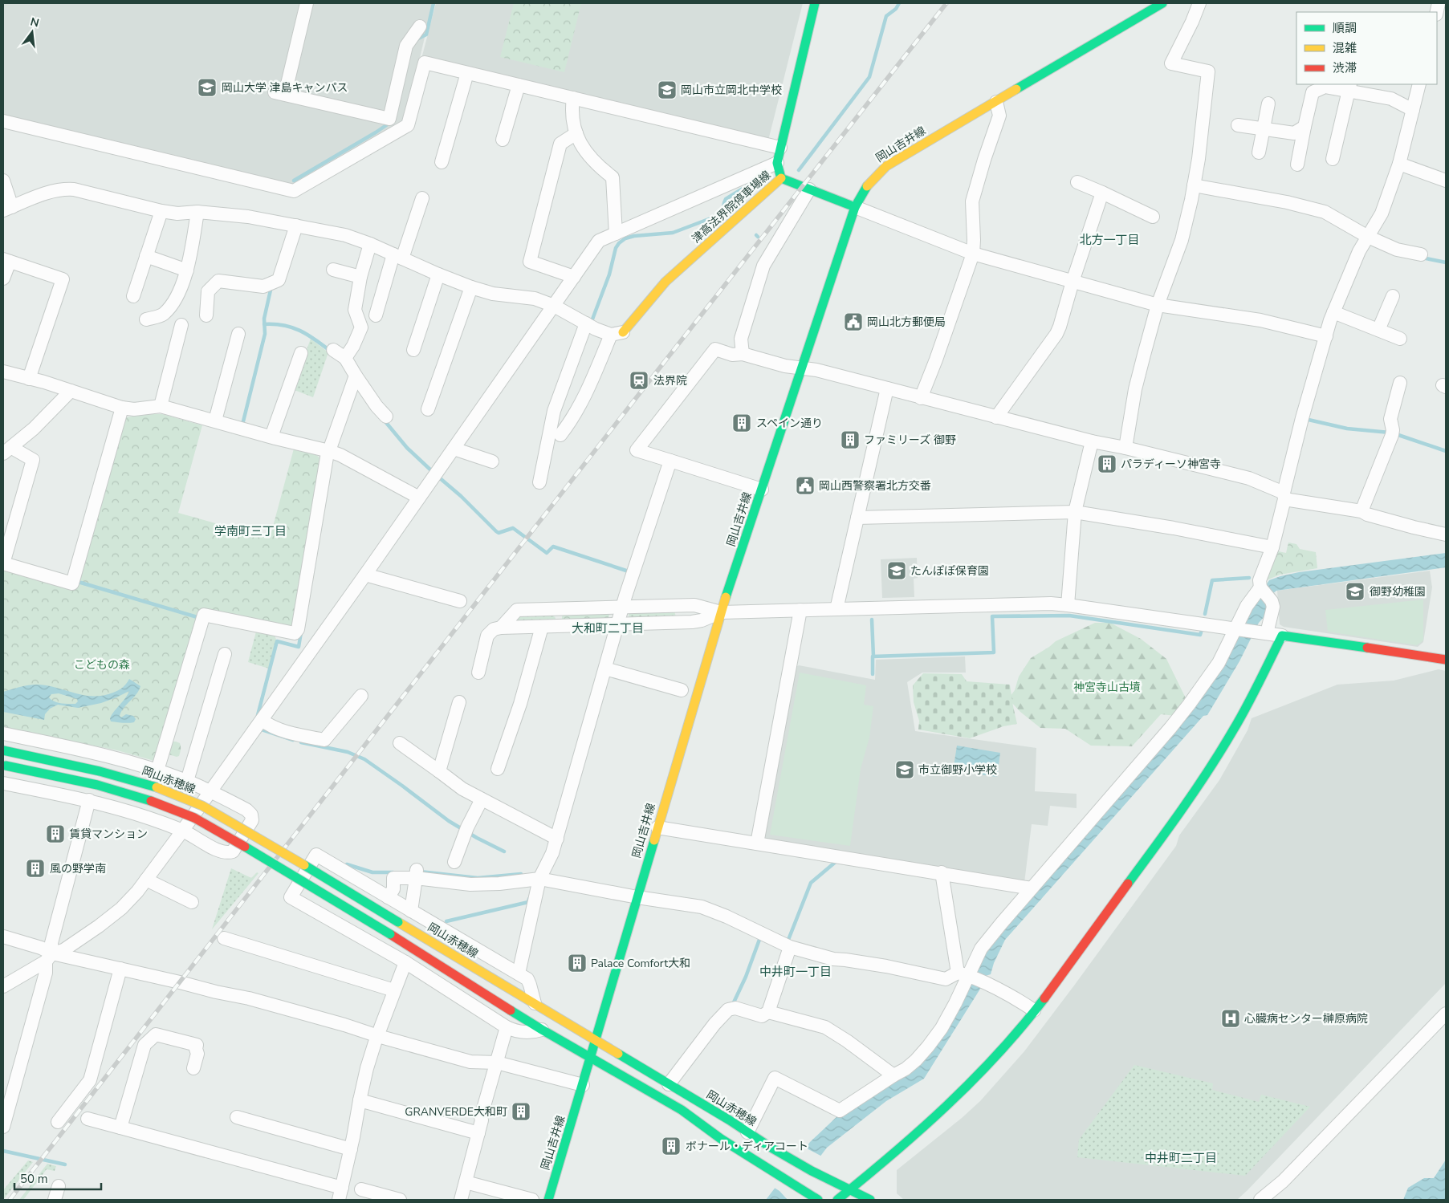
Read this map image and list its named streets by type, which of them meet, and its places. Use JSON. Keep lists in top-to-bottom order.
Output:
{
  "streets": {
    "main road": ["岡山吉井線", "津高法界院停車場線", "岡山赤穂線"]
  },
  "crossings": [
    ["岡山吉井線", "岡山赤穂線"]
  ],
  "districts": [
    "北方一丁目",
    "学南町三丁目",
    "大和町二丁目",
    "中井町一丁目",
    "中井町二丁目"
  ],
  "parks": ["こどもの森", "神宮寺山古墳"],
  "places": {
    "school or university": [
      "岡山大学 津島キャンパス",
      "岡山市立岡北中学校",
      "たんぽぽ保育園",
      "御野幼稚園",
      "市立御野小学校"
    ],
    "public building": ["岡山北方郵便局", "岡山西警察署北方交番"],
    "station": ["法界院"],
    "building": [
      "スペイン通り",
      "ファミリーズ 御野",
      "パラディーソ神宮寺",
      "賃貸マンション",
      "風の野学南",
      "Palace Comfort大和",
      "GRANVERDE大和町",
      "ボナール・ディアコート"
    ],
    "hospital": ["心臓病センター榊原病院"]
  },
  "legend": ["順調", "混雑", "渋滞"],
  "scale_bar": "50 m",
  "north": "top"
}
